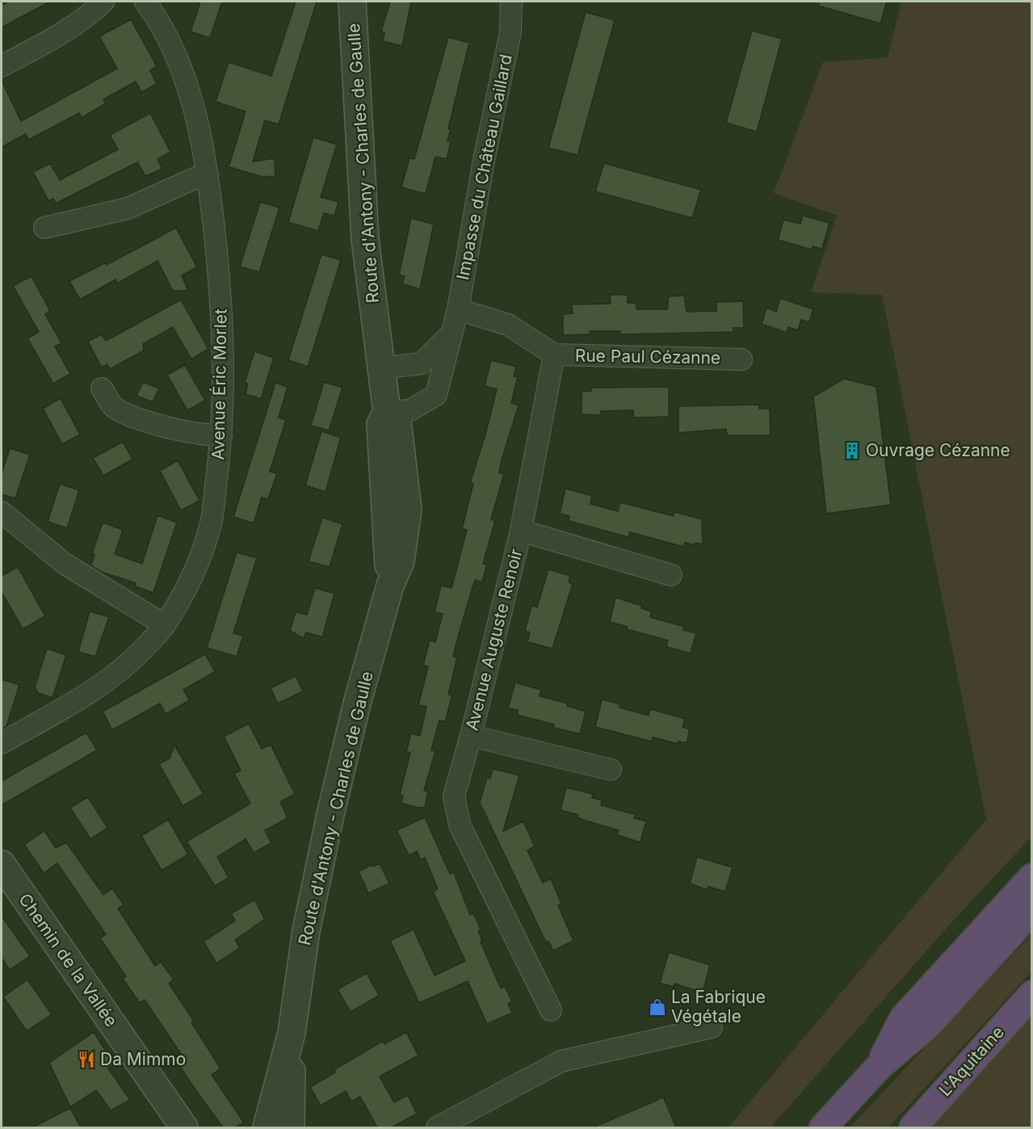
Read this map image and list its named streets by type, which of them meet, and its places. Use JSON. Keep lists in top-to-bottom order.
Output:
{
  "streets": {
    "highway": ["L'Aquitaine"],
    "street": [
      "Route d'Antony - Charles de Gaulle",
      "Impasse du Château Gaillard",
      "Rue Paul Cézanne",
      "Avenue Éric Morlet",
      "Avenue Auguste Renoir",
      "Chemin de la Vallée"
    ]
  },
  "crossings": [
    ["Route d'Antony - Charles de Gaulle", "Impasse du Château Gaillard"],
    ["Rue Paul Cézanne", "Avenue Auguste Renoir"]
  ],
  "places": {
    "building": ["Ouvrage Cézanne"],
    "shop": ["La Fabrique Végétale"],
    "restaurant": ["Da Mimmo"]
  }
}
